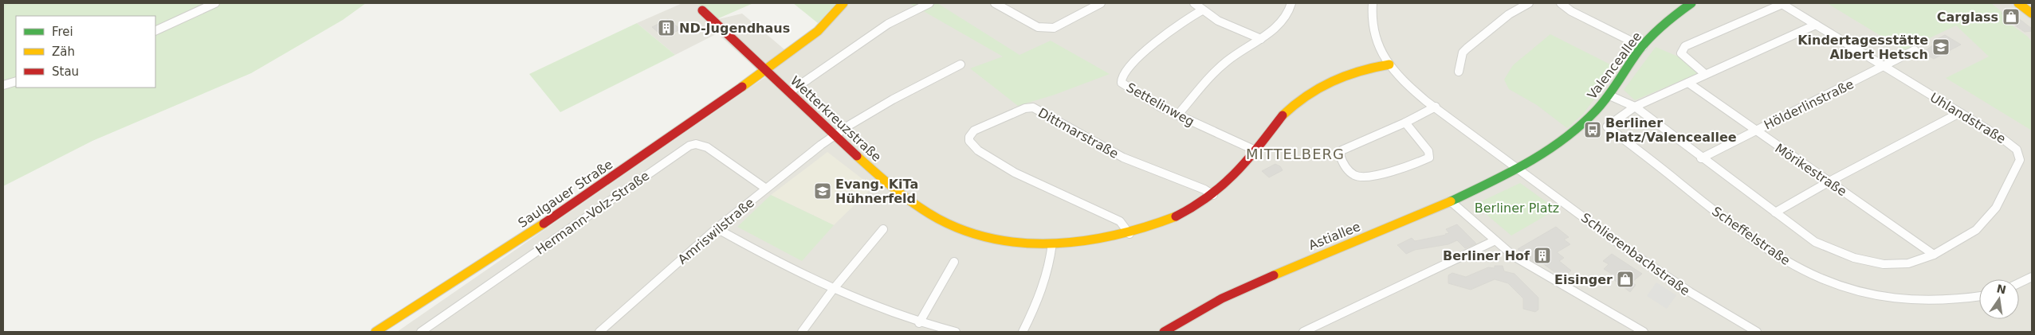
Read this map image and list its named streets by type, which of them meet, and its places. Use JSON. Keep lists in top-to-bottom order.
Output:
{
  "streets": {
    "street": [
      "Valenceallee",
      "Settelinweg",
      "Hölderlinstraße",
      "Uhlandstraße",
      "Wetterkreuzstraße",
      "Dittmarstraße",
      "Mörikestraße",
      "Saulgauer Straße",
      "Hermann-Volz-Straße",
      "Amriswilstraße",
      "Astiallee",
      "Scheffelstraße",
      "Schlierenbachstraße"
    ]
  },
  "crossings": [
    ["Valenceallee", "Uhlandstraße"],
    ["Valenceallee", "Astiallee"],
    ["Valenceallee", "Schlierenbachstraße"],
    ["Settelinweg", "Wetterkreuzstraße"],
    ["Hölderlinstraße", "Uhlandstraße"],
    ["Hölderlinstraße", "Mörikestraße"],
    ["Uhlandstraße", "Mörikestraße"],
    ["Uhlandstraße", "Scheffelstraße"],
    ["Wetterkreuzstraße", "Dittmarstraße"],
    ["Wetterkreuzstraße", "Saulgauer Straße"],
    ["Wetterkreuzstraße", "Amriswilstraße"],
    ["Wetterkreuzstraße", "Schlierenbachstraße"],
    ["Hermann-Volz-Straße", "Amriswilstraße"],
    ["Astiallee", "Schlierenbachstraße"]
  ],
  "districts": ["MITTELBERG"],
  "parks": ["Berliner Platz"],
  "places": {
    "shop": ["Carglass", "Eisinger"],
    "building": ["ND-Jugendhaus", "Berliner Hof"],
    "school or university": ["Kindertagesstätte Albert Hetsch", "Evang. KiTa Hühnerfeld"],
    "bus stop": ["Berliner Platz/Valenceallee"]
  },
  "legend": ["Frei", "Zäh", "Stau"],
  "north": "top"
}
